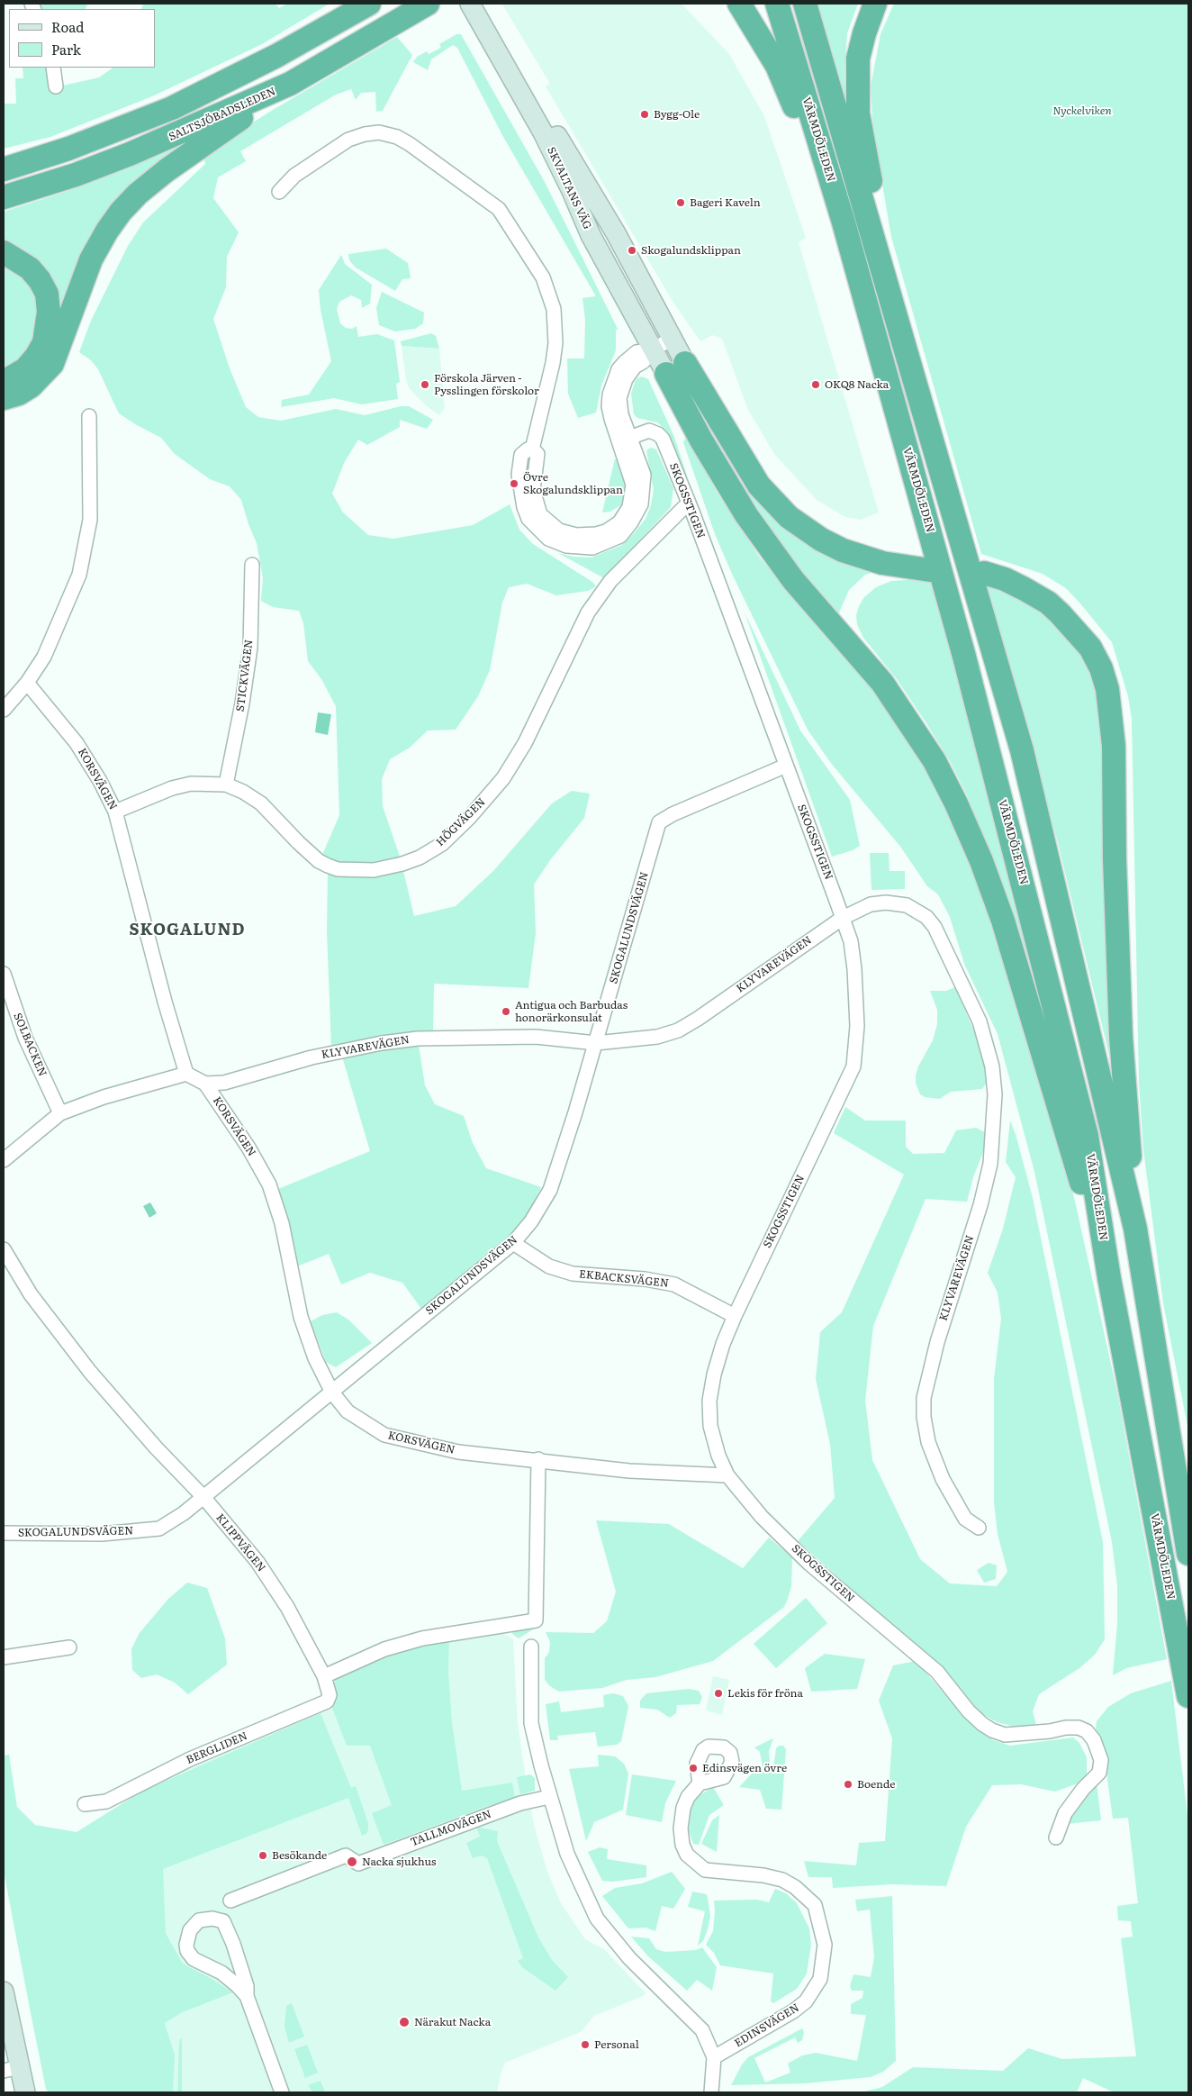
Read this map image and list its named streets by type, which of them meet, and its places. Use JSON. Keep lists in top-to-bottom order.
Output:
{
  "streets": {
    "highway": ["SALTSJÖBADSLEDEN", "VÄRMDÖLEDEN"],
    "main road": ["SKVALTANS VÄG"],
    "street": [
      "SKOGSSTIGEN",
      "STICKVÄGEN",
      "KORSVÄGEN",
      "HÖGVÄGEN",
      "SKOGALUNDSVÄGEN",
      "KLYVAREVÄGEN",
      "SOLBACKEN",
      "EKBACKSVÄGEN",
      "KLIPPVÄGEN",
      "BERGLIDEN",
      "TALLMOVÄGEN",
      "EDINSVÄGEN"
    ]
  },
  "crossings": [
    ["SKOGSSTIGEN", "KORSVÄGEN"],
    ["SKOGSSTIGEN", "HÖGVÄGEN"],
    ["SKOGSSTIGEN", "SKOGALUNDSVÄGEN"],
    ["SKOGSSTIGEN", "KLYVAREVÄGEN"],
    ["SKOGSSTIGEN", "EKBACKSVÄGEN"],
    ["STICKVÄGEN", "HÖGVÄGEN"],
    ["KORSVÄGEN", "HÖGVÄGEN"],
    ["KORSVÄGEN", "SKOGALUNDSVÄGEN"],
    ["KORSVÄGEN", "KLYVAREVÄGEN"],
    ["SKOGALUNDSVÄGEN", "KLYVAREVÄGEN"],
    ["SKOGALUNDSVÄGEN", "EKBACKSVÄGEN"],
    ["SKOGALUNDSVÄGEN", "KLIPPVÄGEN"],
    ["KLIPPVÄGEN", "BERGLIDEN"]
  ],
  "districts": ["SKOGALUND"],
  "parks": ["Nyckelviken"],
  "places": [
    "Bygg-Ole",
    "Bageri Kaveln",
    "Skogalundsklippan",
    "Förskola Järven - Pysslingen förskolor",
    "OKQ8 Nacka",
    "Övre Skogalundsklippan",
    "Antigua och Barbudas honorärkonsulat",
    "Lekis för fröna",
    "Edinsvägen övre",
    "Boende",
    "Besökande",
    "Nacka sjukhus",
    "Närakut Nacka",
    "Personal"
  ],
  "legend": ["Road", "Park"]
}
